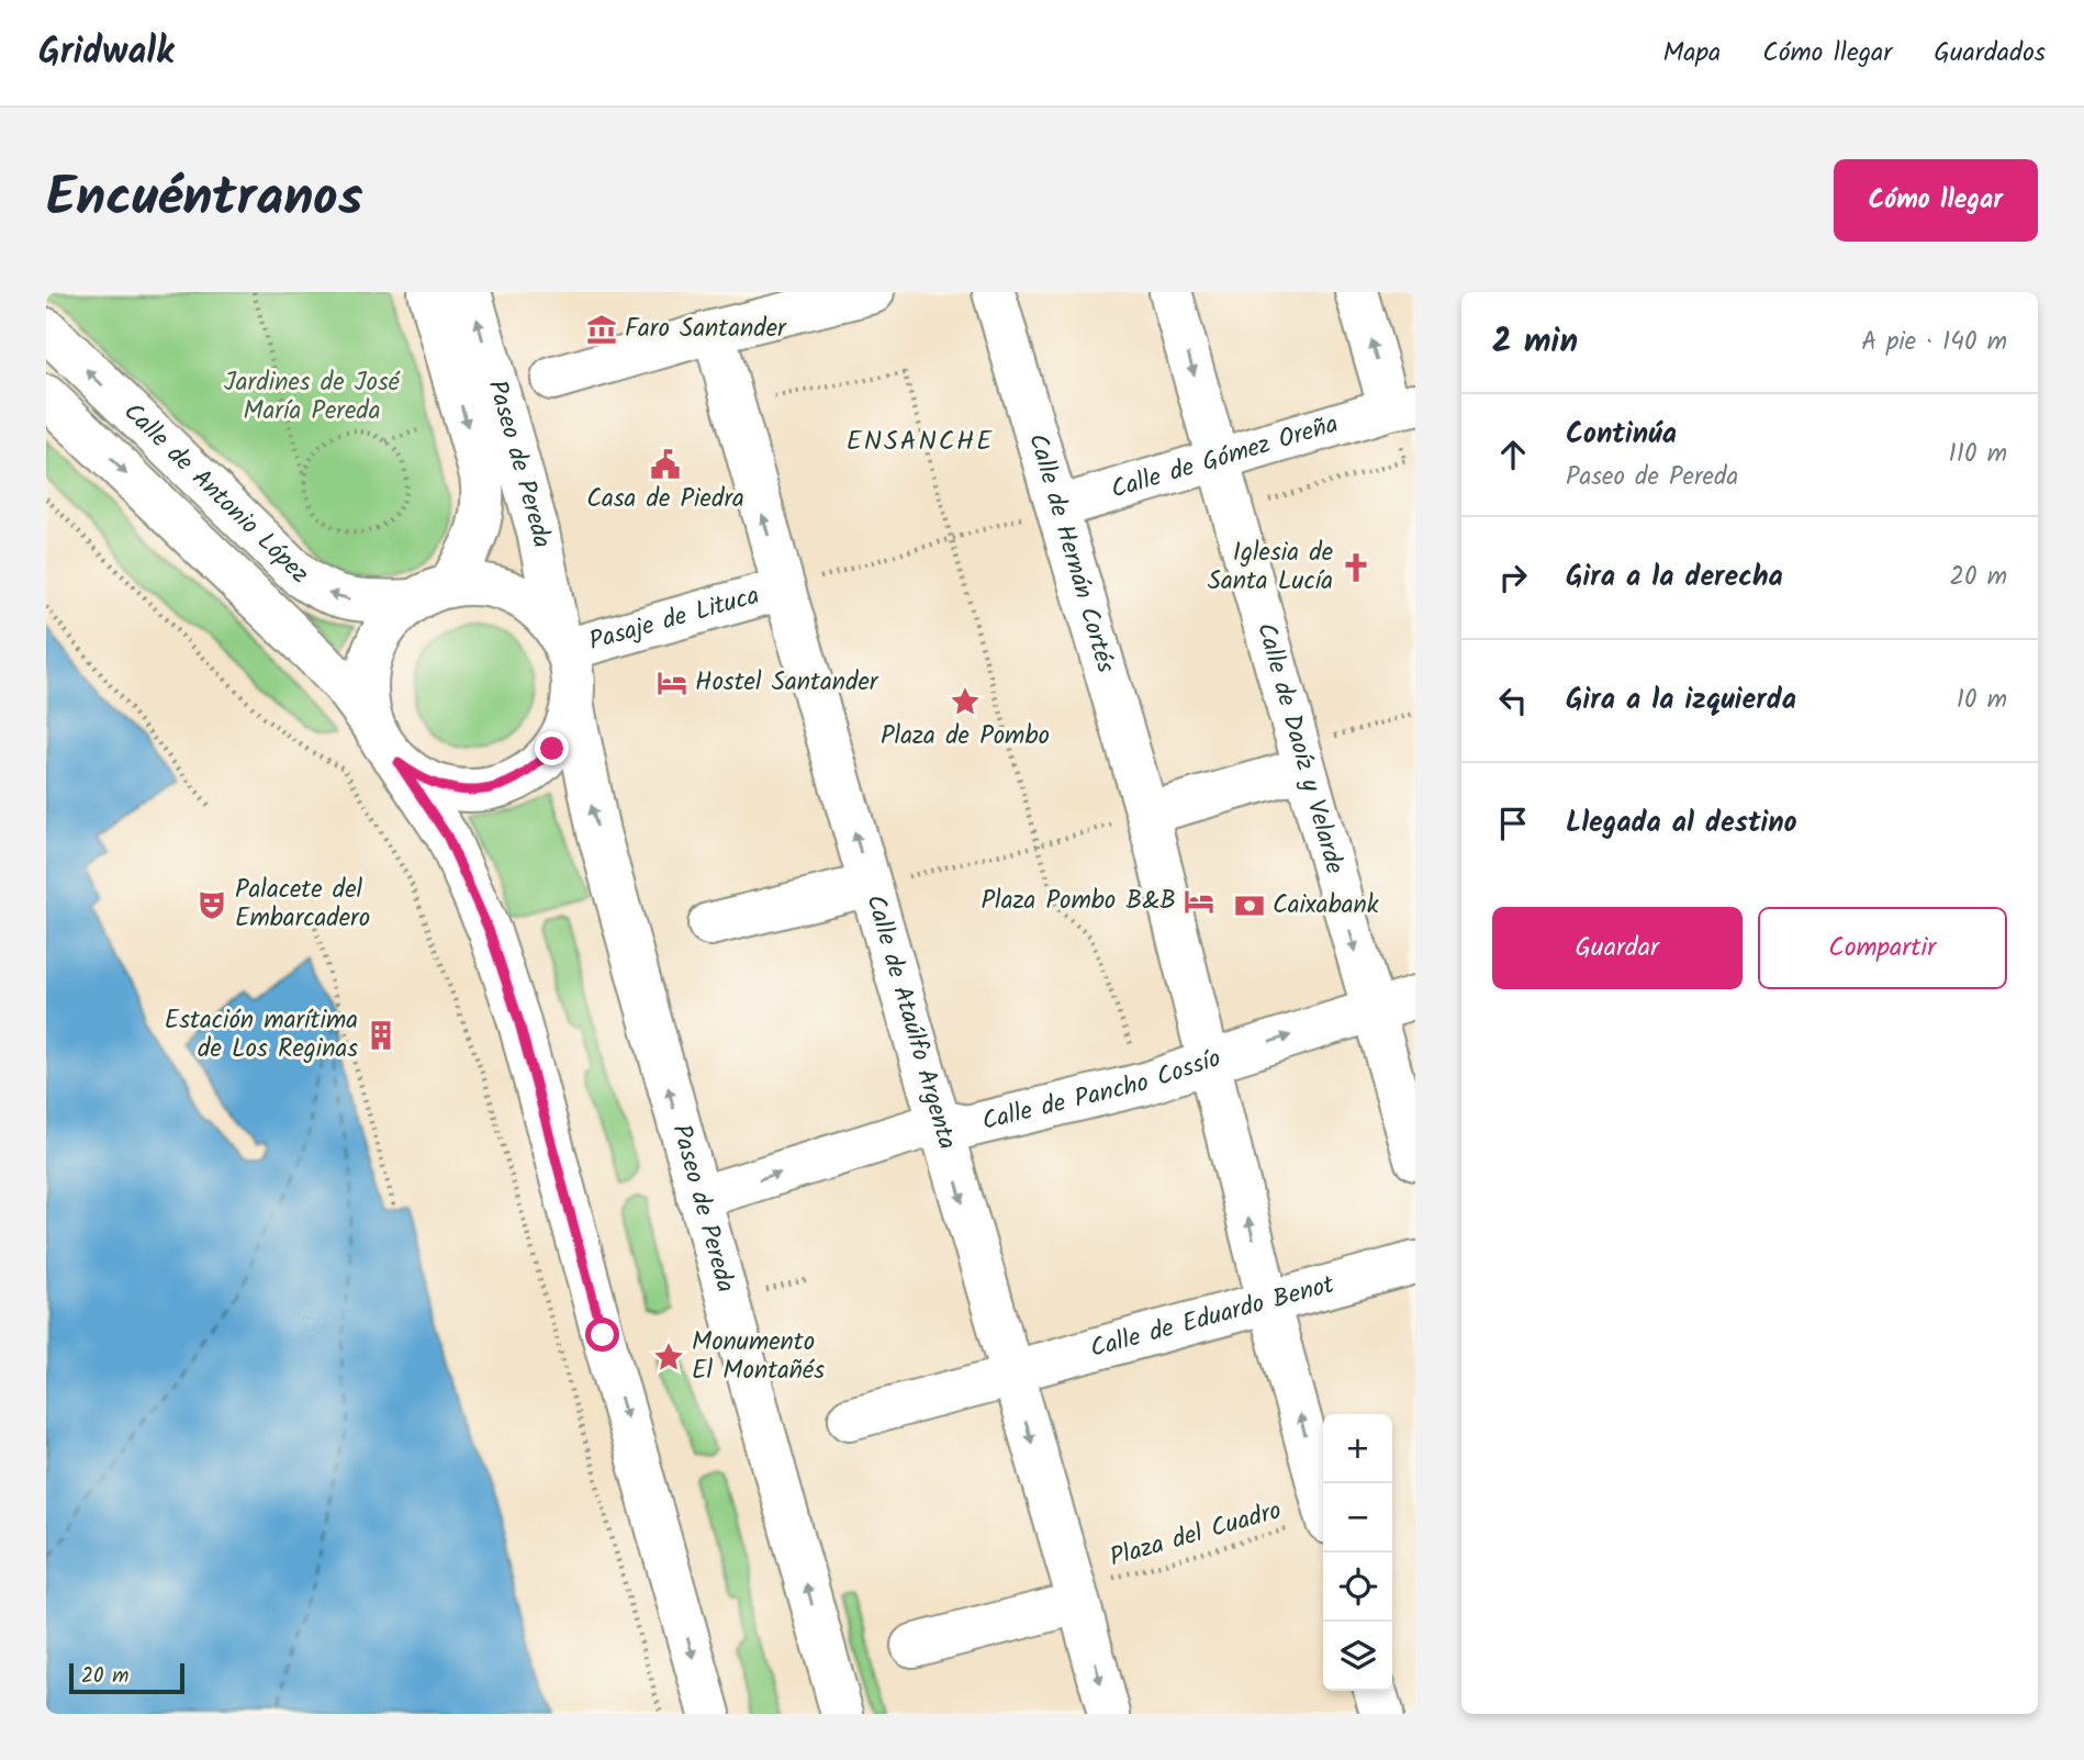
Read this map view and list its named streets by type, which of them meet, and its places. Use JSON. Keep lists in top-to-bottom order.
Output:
{
  "streets": {
    "street": [
      "Calle de Gómez Oreña",
      "Paseo de Pereda",
      "Calle de Antonio López",
      "Calle de Hernán Cortés",
      "Pasaje de Lituca",
      "Calle de Daoíz y Velarde",
      "Calle de Ataúlfo Argenta",
      "Calle de Pancho Cossío",
      "Calle de Eduardo Benot"
    ],
    "path": ["Plaza del Cuadro"]
  },
  "crossings": [
    ["Calle de Gómez Oreña", "Calle de Hernán Cortés"],
    ["Calle de Gómez Oreña", "Calle de Daoíz y Velarde"],
    ["Paseo de Pereda", "Calle de Antonio López"],
    ["Paseo de Pereda", "Pasaje de Lituca"],
    ["Paseo de Pereda", "Calle de Pancho Cossío"],
    ["Calle de Antonio López", "Pasaje de Lituca"],
    ["Calle de Hernán Cortés", "Calle de Pancho Cossío"],
    ["Calle de Hernán Cortés", "Calle de Eduardo Benot"],
    ["Pasaje de Lituca", "Calle de Ataúlfo Argenta"],
    ["Calle de Daoíz y Velarde", "Calle de Pancho Cossío"],
    ["Calle de Ataúlfo Argenta", "Calle de Pancho Cossío"],
    ["Calle de Ataúlfo Argenta", "Calle de Eduardo Benot"],
    ["Calle de Ataúlfo Argenta", "Plaza del Cuadro"]
  ],
  "one_way": ["Calle de Hernán Cortés", "Calle de Daoíz y Velarde"],
  "districts": ["ENSANCHE"],
  "parks": ["Jardines de José María Pereda"],
  "places": {
    "museum": ["Faro Santander"],
    "public building": ["Casa de Piedra"],
    "church": ["Iglesia de Santa Lucía"],
    "hotel": ["Hostel Santander", "Plaza Pombo B&B"],
    "place": ["Plaza de Pombo", "Monumento El Montañés"],
    "theatre": ["Palacete del Embarcadero"],
    "bank": ["Caixabank"],
    "building": ["Estación marítima de Los Reginas"]
  },
  "scale_bar": "20 m",
  "page": {
    "header": "Gridwalk",
    "nav": ["Mapa", "Cómo llegar", "Guardados"],
    "title": "Encuéntranos",
    "buttons": [
      "Cómo llegar",
      ["Guardar", "Compartir"]
    ],
    "heading": ["2 min", "A pie · 140 m"],
    "list": [
      ["Continúa", "Paseo de Pereda", "110 m"],
      ["Gira a la derecha", "20 m"],
      ["Gira a la izquierda", "10 m"],
      "Llegada al destino"
    ],
    "map_buttons": ["+", "−"],
    "scale": "20 m"
  }
}
